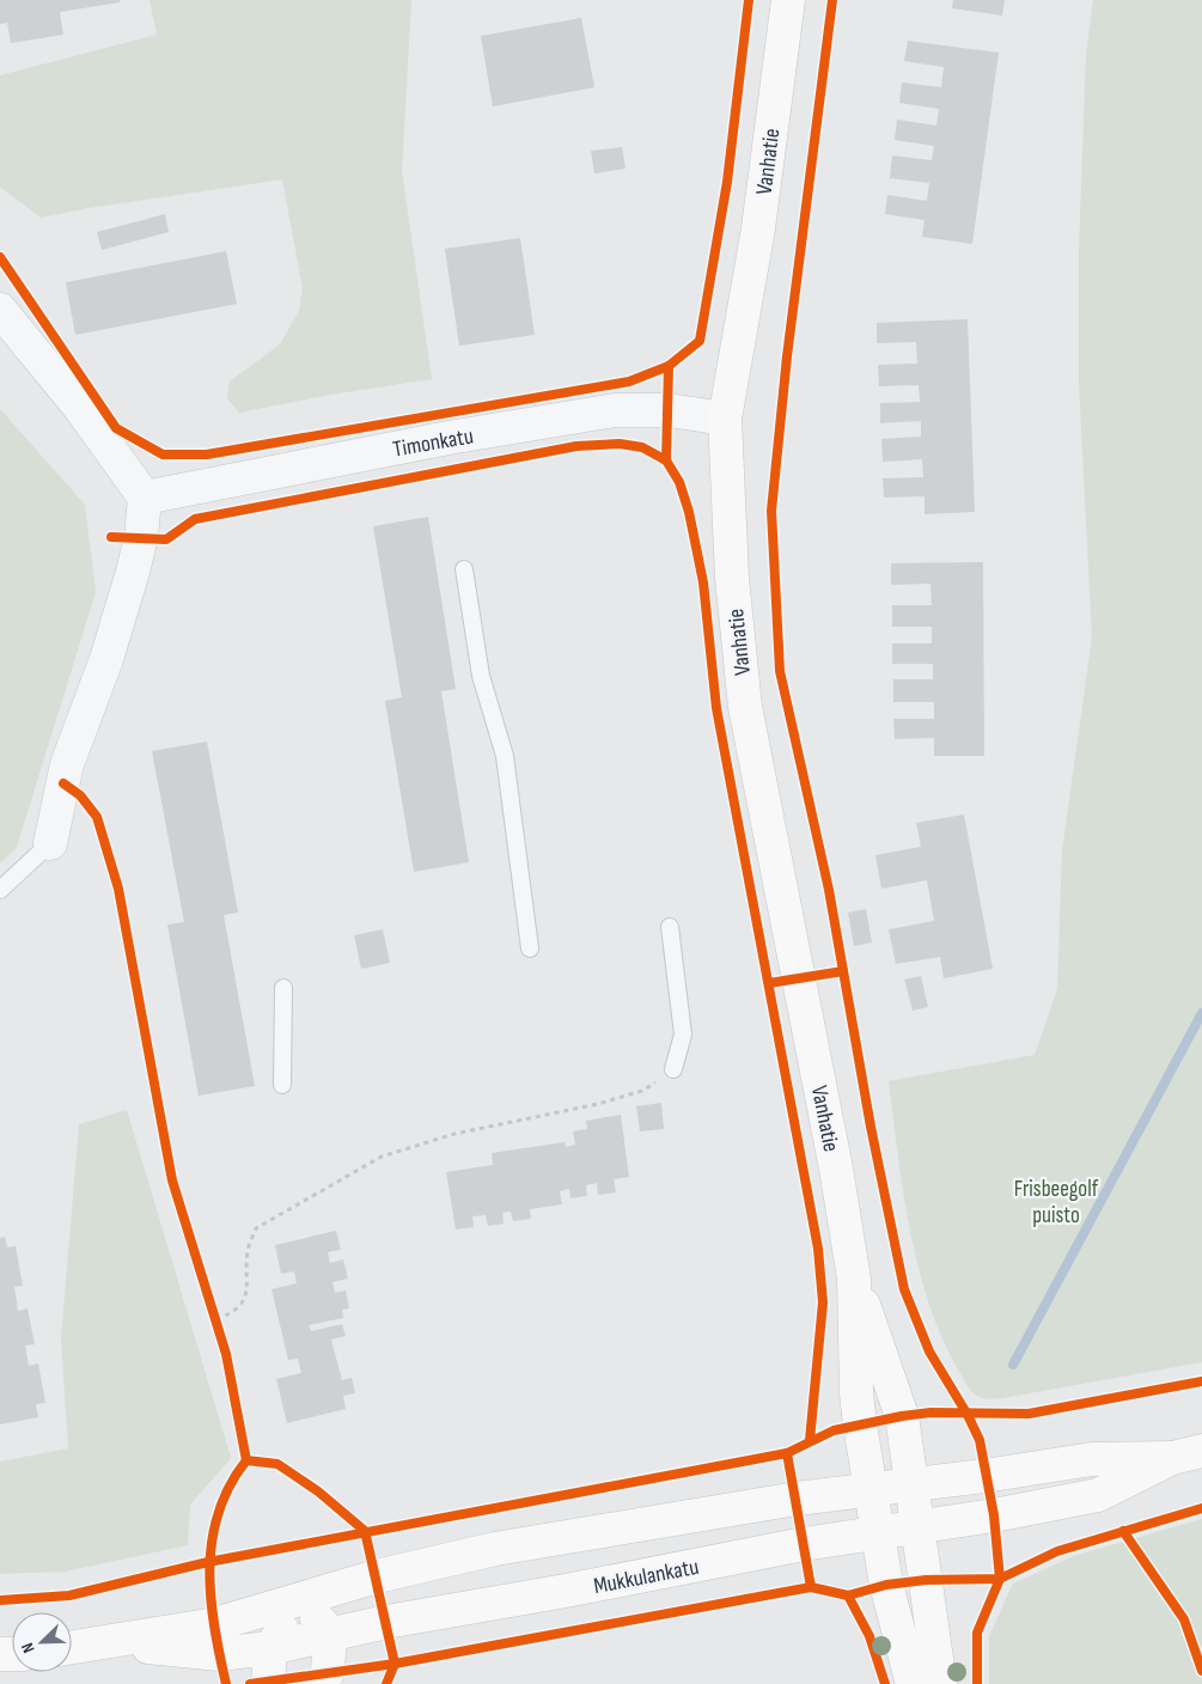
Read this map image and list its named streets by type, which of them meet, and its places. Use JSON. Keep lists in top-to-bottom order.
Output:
{
  "streets": {
    "street": ["Vanhatie", "Timonkatu", "Mukkulankatu"]
  },
  "crossings": [
    ["Vanhatie", "Timonkatu"],
    ["Vanhatie", "Mukkulankatu"]
  ],
  "parks": ["Frisbeegolf puisto"],
  "north": "bottom left"
}
